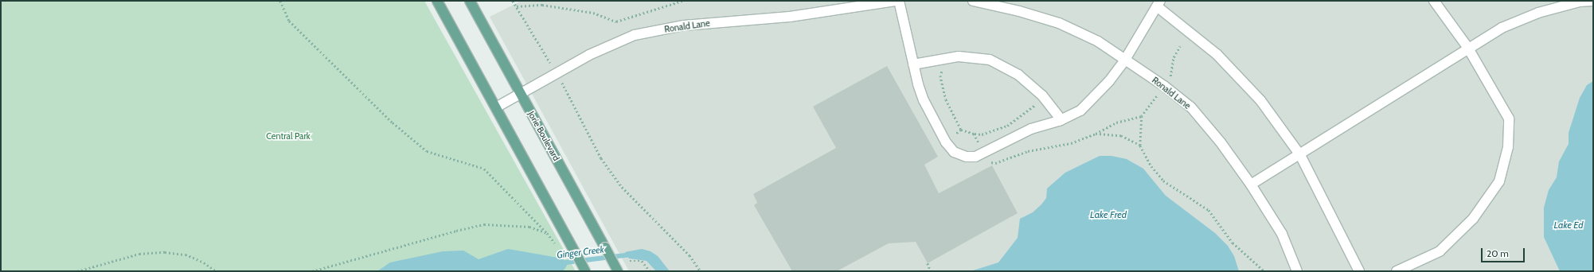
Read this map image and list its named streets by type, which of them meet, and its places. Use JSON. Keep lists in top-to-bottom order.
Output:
{
  "streets": {
    "main road": ["Jorie Boulevard"],
    "street": ["Ronald Lane"]
  },
  "crossings": [
    ["Ronald Lane", "Jorie Boulevard"]
  ],
  "water": ["Lake Fred", "Lake Ed", "Ginger Creek"],
  "parks": ["Central Park"],
  "scale_bar": "20 m"
}
